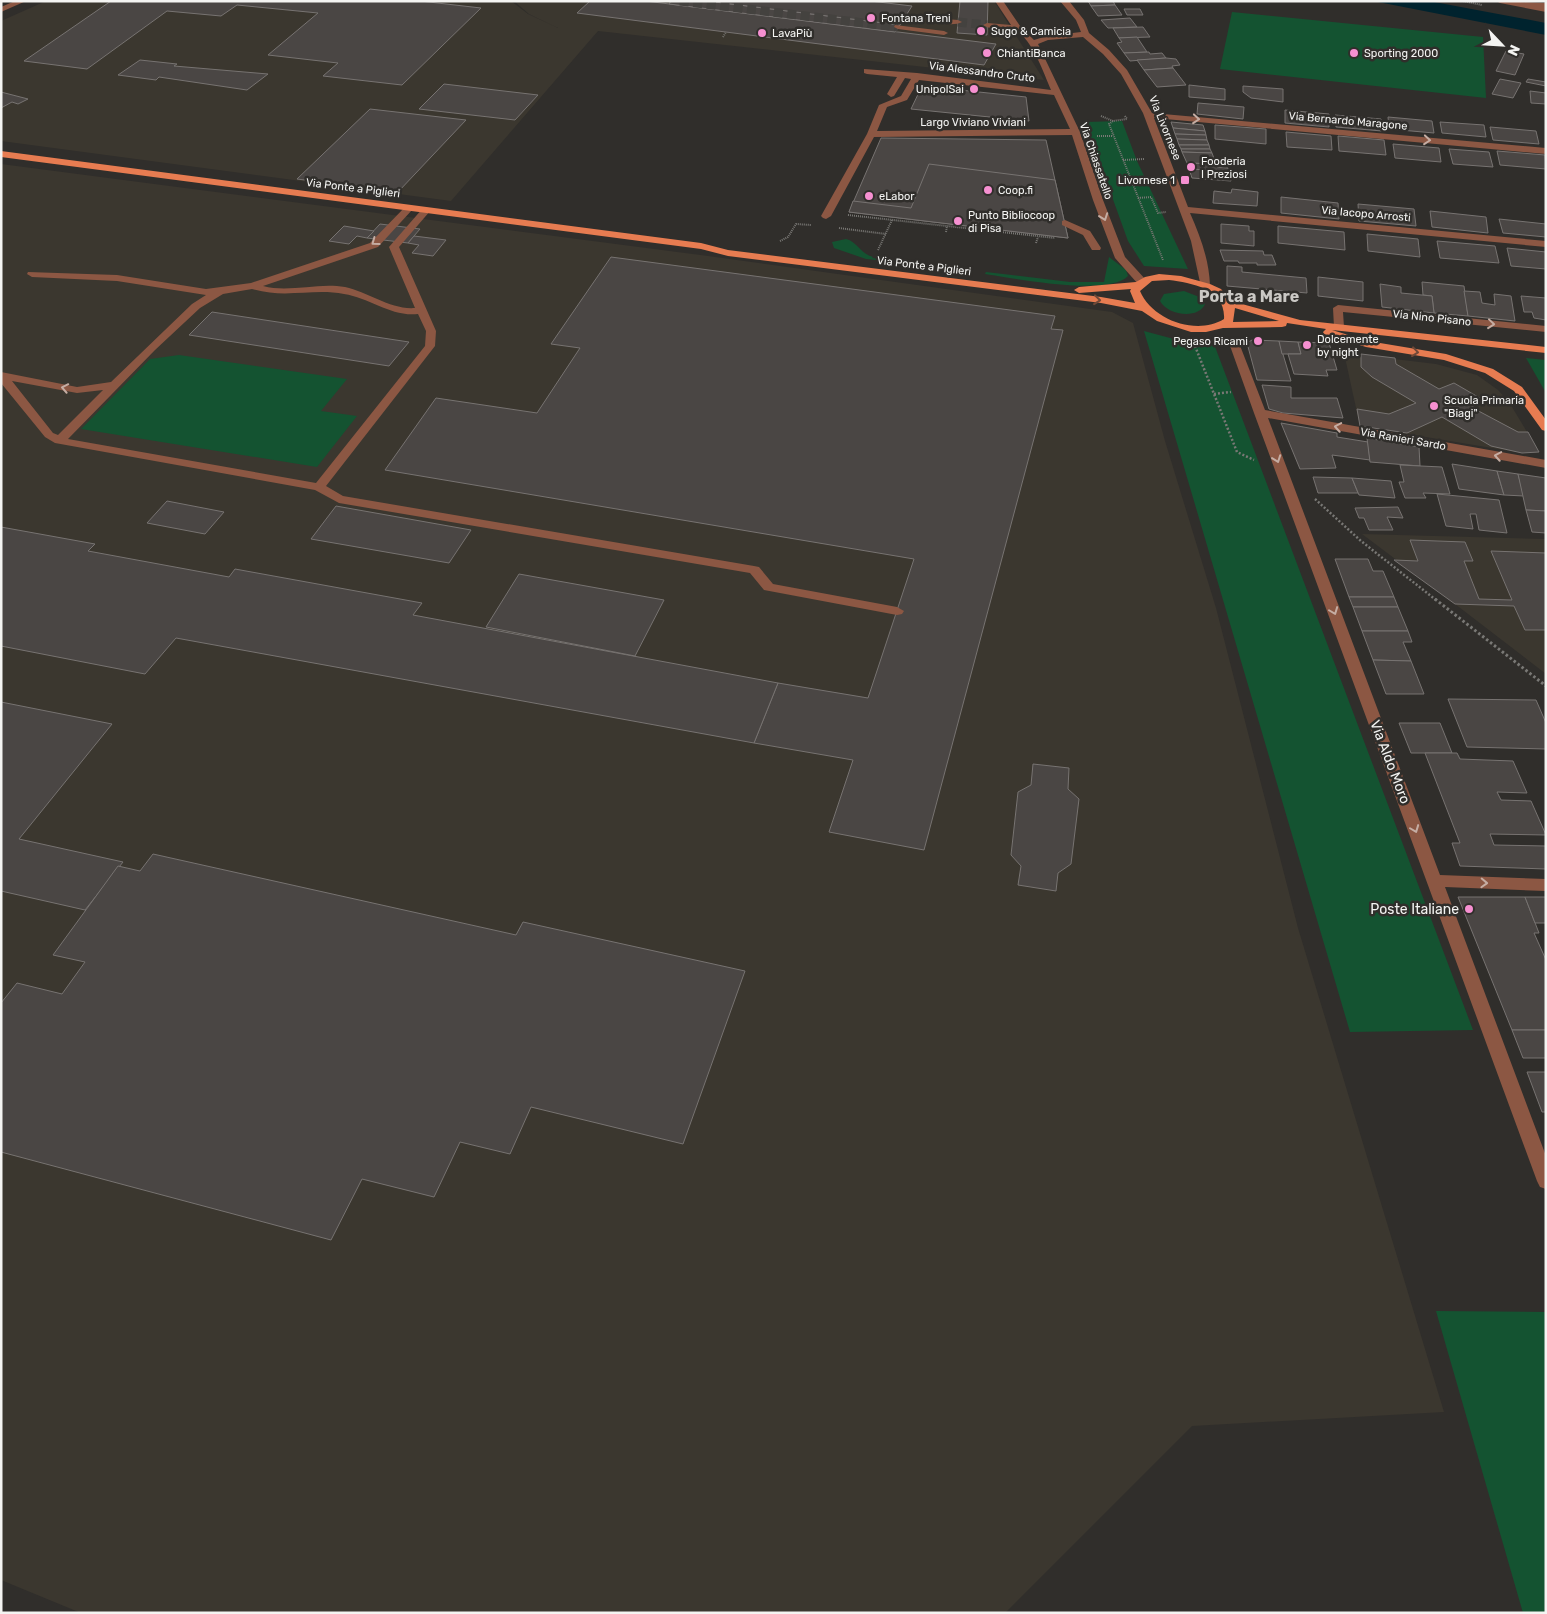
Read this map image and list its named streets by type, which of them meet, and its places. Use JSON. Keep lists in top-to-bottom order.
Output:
{
  "streets": {
    "main road": ["Via Ponte a Piglieri", "Via Nino Pisano"],
    "street": [
      "Via Alessandro Cruto",
      "Via Bernardo Maragone",
      "Largo Viviano Viviani",
      "Via Livornese",
      "Via Chiassatello",
      "Via Iacopo Arrosti",
      "Via Ranieri Sardo",
      "Via Aldo Moro"
    ]
  },
  "crossings": [
    ["Via Alessandro Cruto", "Via Chiassatello"],
    ["Via Bernardo Maragone", "Via Livornese"],
    ["Largo Viviano Viviani", "Via Chiassatello"],
    ["Via Livornese", "Via Ponte a Piglieri"],
    ["Via Livornese", "Via Iacopo Arrosti"],
    ["Via Chiassatello", "Via Ponte a Piglieri"],
    ["Via Ponte a Piglieri", "Via Nino Pisano"],
    ["Via Ranieri Sardo", "Via Aldo Moro"]
  ],
  "one_way": [
    "Via Bernardo Maragone",
    "Via Chiassatello",
    "Via Ranieri Sardo",
    "Via Aldo Moro"
  ],
  "districts": ["Porta a Mare"],
  "places": {
    "other": [
      "Fontana Treni",
      "Sugo & Camicia",
      "LavaPiù",
      "ChiantiBanca",
      "Sporting 2000",
      "UnipolSai",
      "Fooderia I Preziosi",
      "Coop.fi",
      "eLabor",
      "Punto Bibliocoop di Pisa",
      "Pegaso Ricami",
      "Dolcemente by night",
      "Scuola Primaria \"Biagi\"",
      "Poste Italiane"
    ],
    "transit": ["Livornese 1"]
  },
  "north": "bottom right"
}
